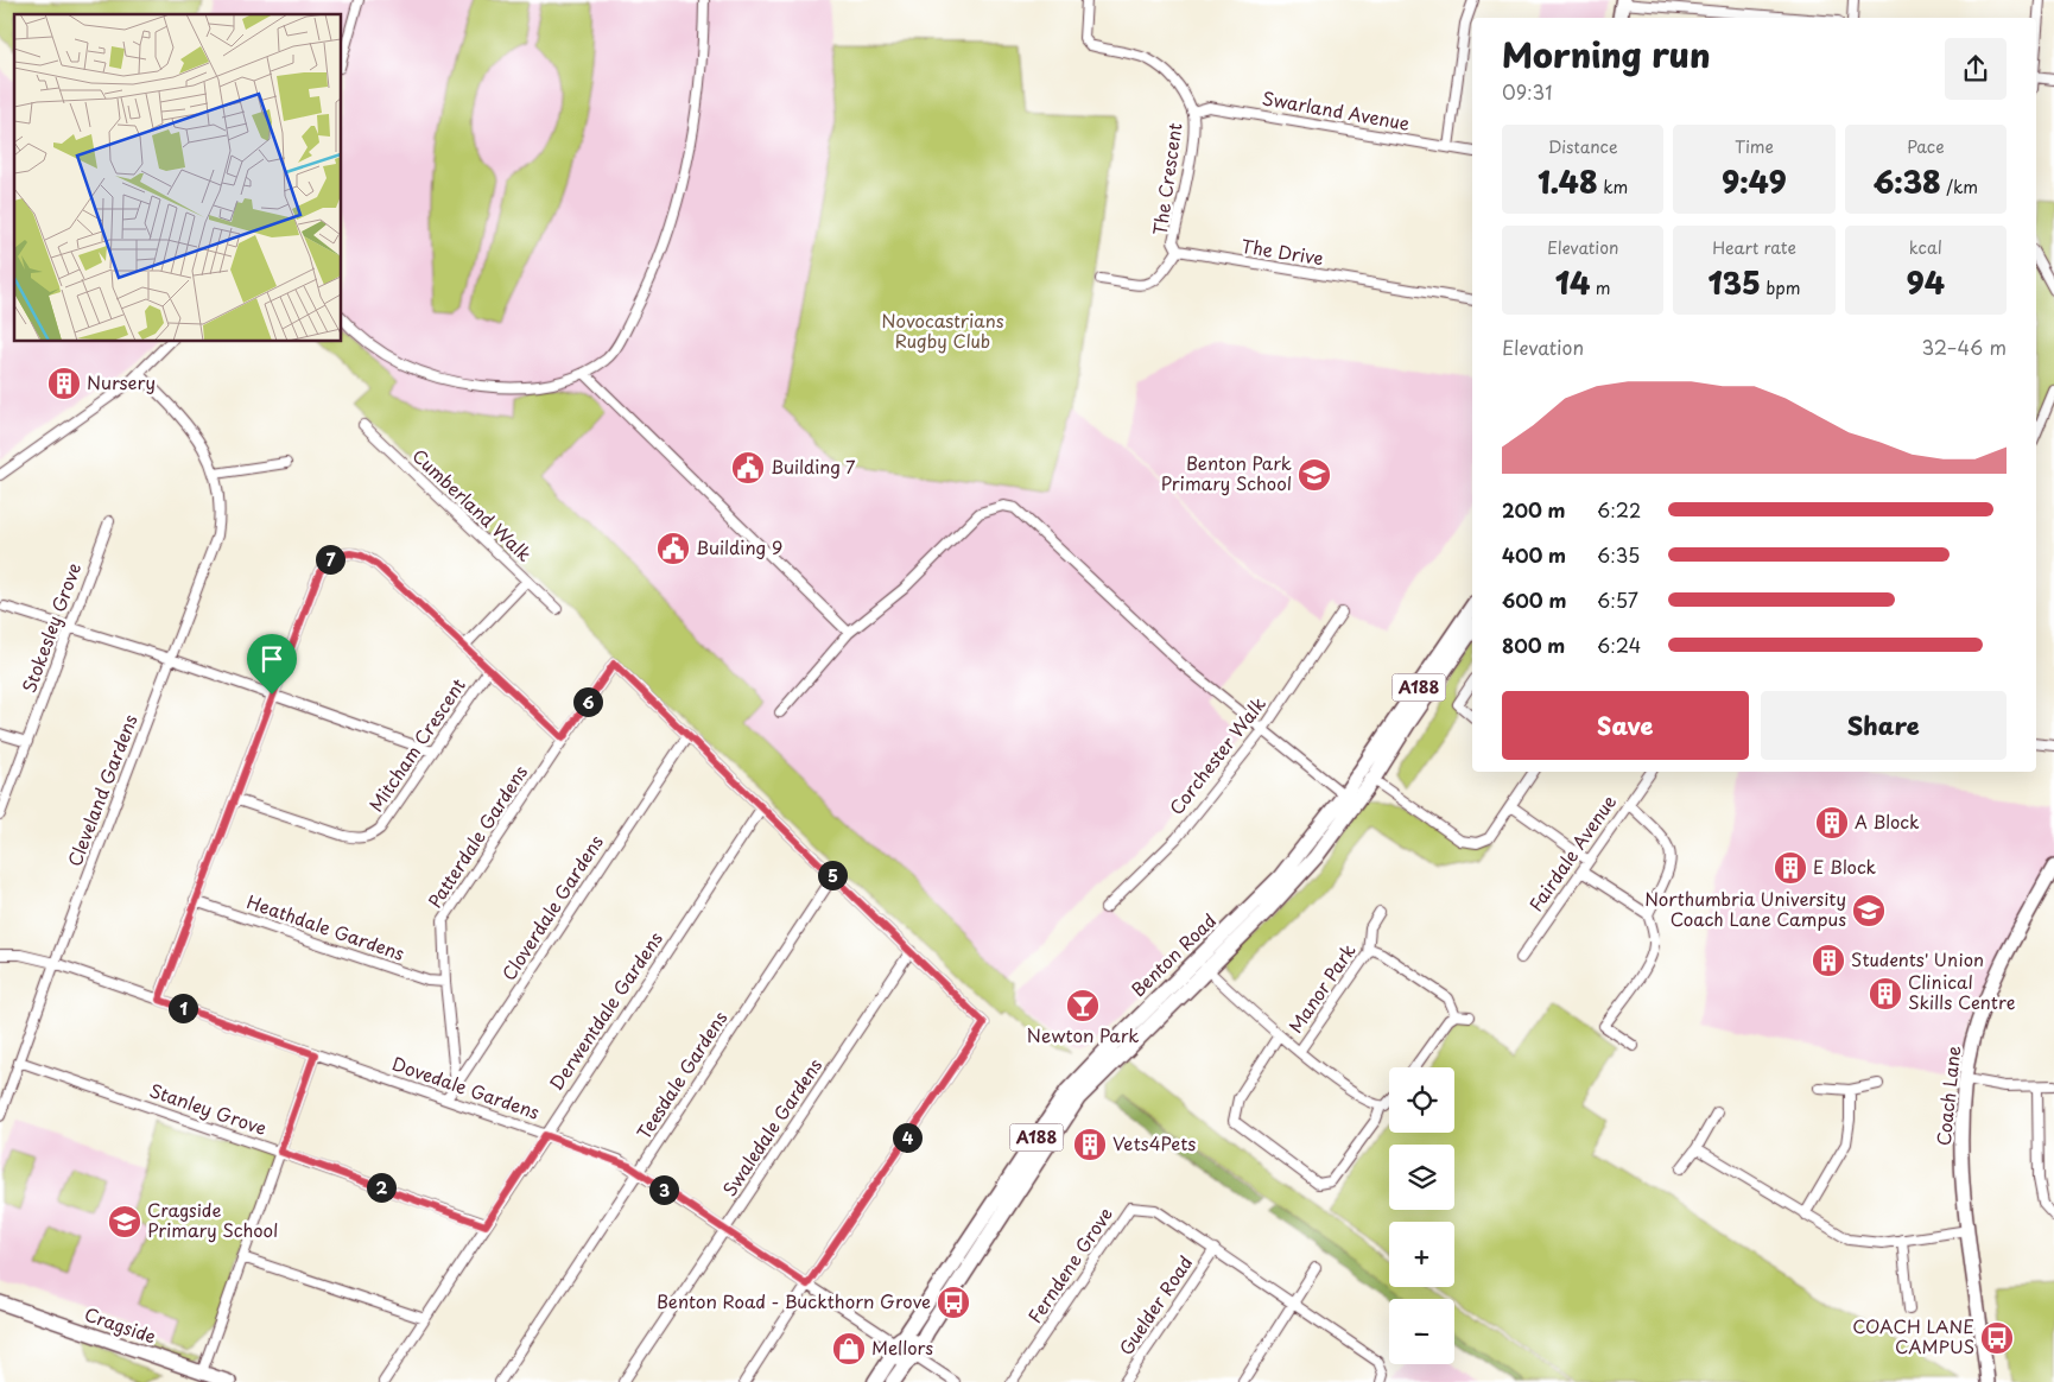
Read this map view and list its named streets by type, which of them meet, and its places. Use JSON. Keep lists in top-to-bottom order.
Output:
{
  "streets": {
    "main road": ["A188", "Benton Road"],
    "street": [
      "Swarland Avenue",
      "The Crescent",
      "The Drive",
      "Cumberland Walk",
      "Stokesley Grove",
      "Mitcham Crescent",
      "Corchester Walk",
      "Cleveland Gardens",
      "Patterdale Gardens",
      "Fairdale Avenue",
      "Cloverdale Gardens",
      "Heathdale Gardens",
      "Manor Park",
      "Derwentdale Gardens",
      "Teesdale Gardens",
      "Dovedale Gardens",
      "Coach Lane",
      "Stanley Grove",
      "Swaledale Gardens",
      "Ferndene Grove",
      "Guelder Road",
      "Cragside"
    ]
  },
  "crossings": [
    ["Swarland Avenue", "The Crescent"],
    ["The Crescent", "The Drive"],
    ["Cleveland Gardens", "Dovedale Gardens"],
    ["Cleveland Gardens", "Stanley Grove"],
    ["Patterdale Gardens", "Cloverdale Gardens"],
    ["Patterdale Gardens", "Heathdale Gardens"],
    ["Cloverdale Gardens", "Dovedale Gardens"],
    ["Benton Road", "Manor Park"],
    ["Benton Road", "Dovedale Gardens"],
    ["Derwentdale Gardens", "Dovedale Gardens"],
    ["Derwentdale Gardens", "Stanley Grove"],
    ["Teesdale Gardens", "Dovedale Gardens"],
    ["Dovedale Gardens", "Swaledale Gardens"],
    ["Ferndene Grove", "Guelder Road"]
  ],
  "parks": ["Novocastrians Rugby Club"],
  "places": {
    "building": [
      "Nursery",
      "A Block",
      "E Block",
      "Students' Union",
      "Clinical Skills Centre",
      "Vets4Pets"
    ],
    "public building": ["Building 7", "Building 9"],
    "school or university": ["Benton Park Primary School", "Northumbria University Coach Lane Campus", "Cragside Primary School"],
    "bar": ["Newton Park"],
    "bus stop": ["Benton Road - Buckthorn Grove", "COACH LANE CAMPUS"],
    "shop": ["Mellors"]
  },
  "page": {
    "heading": ["Morning run", "09:31"],
    "stats": [
      ["Distance", "1.48 km"],
      ["Time", "9:49"],
      ["Pace", "6:38 /km"],
      ["Elevation", "14 m"],
      ["Heart rate", "135 bpm"],
      ["kcal", "94"]
    ],
    "chart": ["Elevation", "32–46 m"],
    "list": [
      {
        "name": "200 m",
        "note": "6:22"
      },
      {
        "name": "400 m",
        "note": "6:35"
      },
      {
        "name": "600 m",
        "note": "6:57"
      },
      {
        "name": "800 m",
        "note": "6:24"
      }
    ],
    "pins": [
      "7",
      "6",
      "5",
      "1",
      "4",
      "2",
      "3"
    ],
    "buttons": ["Save", "Share"],
    "map_buttons": ["+", "−"]
  }
}
